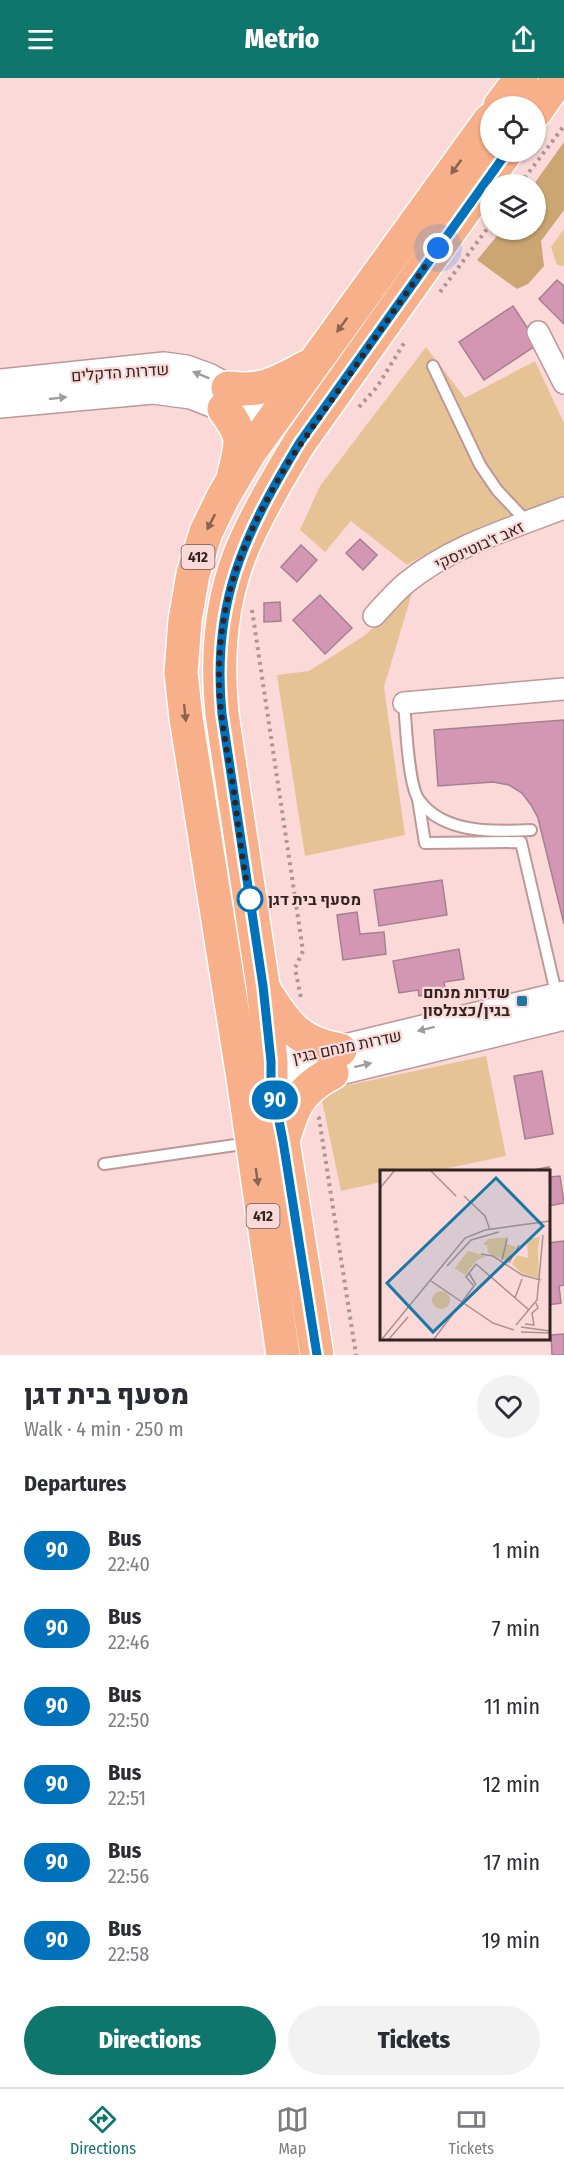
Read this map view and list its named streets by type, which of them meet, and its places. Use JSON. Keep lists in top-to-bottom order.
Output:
{
  "streets": {
    "main road": ["412"],
    "street": ["שדרות הדקלים", "זאב ז'בוטינסקי", "שדרות מנחם בגין"]
  },
  "crossings": [
    ["שדרות הדקלים", "412"],
    ["412", "שדרות מנחם בגין"]
  ],
  "places": {
    "other": ["מסעף בית דגן"],
    "transit": ["שדרות מנחם בגין/כצנלסון"]
  },
  "lines": ["bus line 90"],
  "page": {
    "header": "Metrio",
    "on_map": "90",
    "heading": [
      ["מסעף בית דגן", "Walk · 4 min · 250 m"],
      "Departures"
    ],
    "list": [
      {
        "mark": "90",
        "name": "Bus",
        "note": "22:40",
        "value": "1 min"
      },
      {
        "mark": "90",
        "name": "Bus",
        "note": "22:46",
        "value": "7 min"
      },
      {
        "mark": "90",
        "name": "Bus",
        "note": "22:50",
        "value": "11 min"
      },
      {
        "mark": "90",
        "name": "Bus",
        "note": "22:51",
        "value": "12 min"
      },
      {
        "mark": "90",
        "name": "Bus",
        "note": "22:56",
        "value": "17 min"
      },
      {
        "mark": "90",
        "name": "Bus",
        "note": "22:58",
        "value": "19 min"
      }
    ],
    "buttons": ["Directions", "Tickets"],
    "tabs": ["Directions", "Map", "Tickets"]
  }
}
